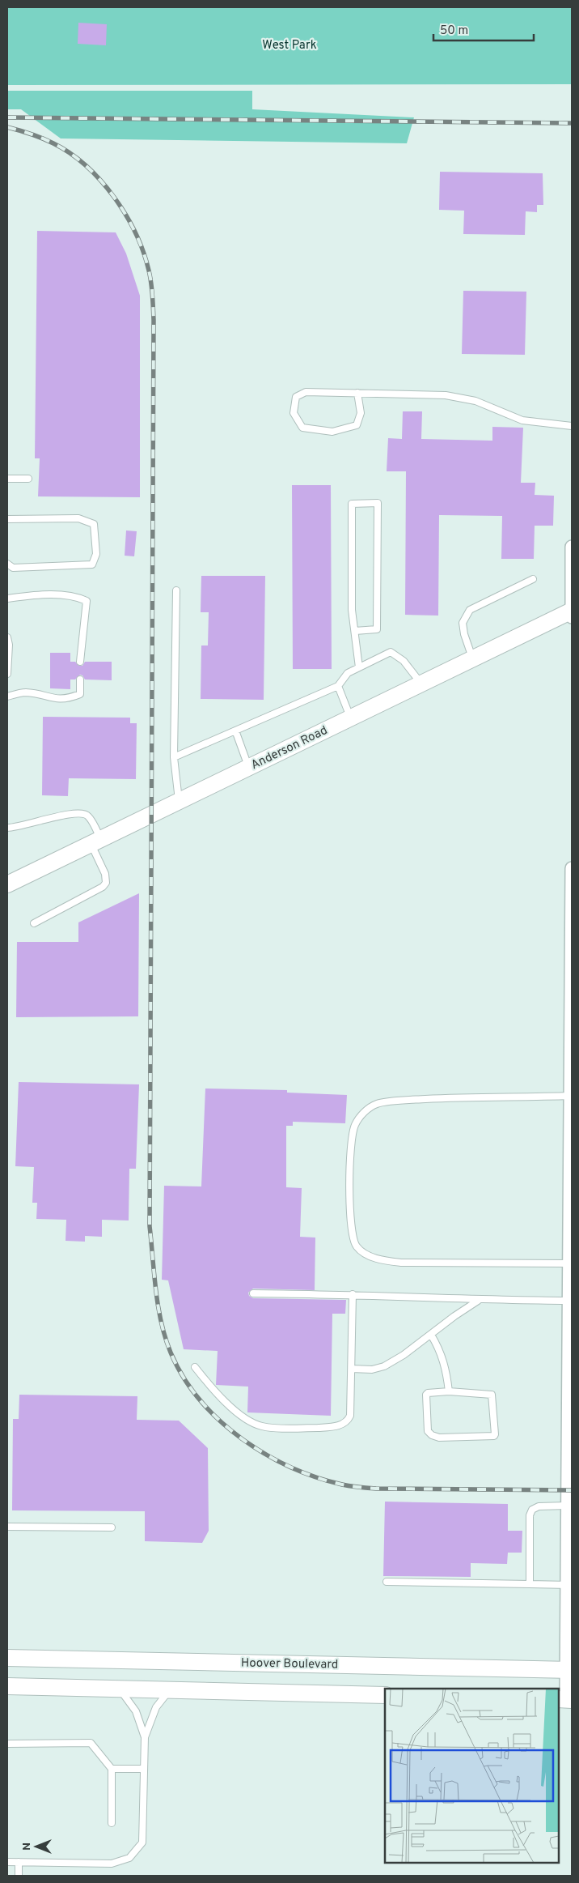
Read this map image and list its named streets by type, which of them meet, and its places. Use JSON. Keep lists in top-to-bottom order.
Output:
{
  "streets": {
    "main road": ["Anderson Road", "Hoover Boulevard"]
  },
  "parks": ["West Park"],
  "scale_bar": "50 m",
  "north": "left"
}
